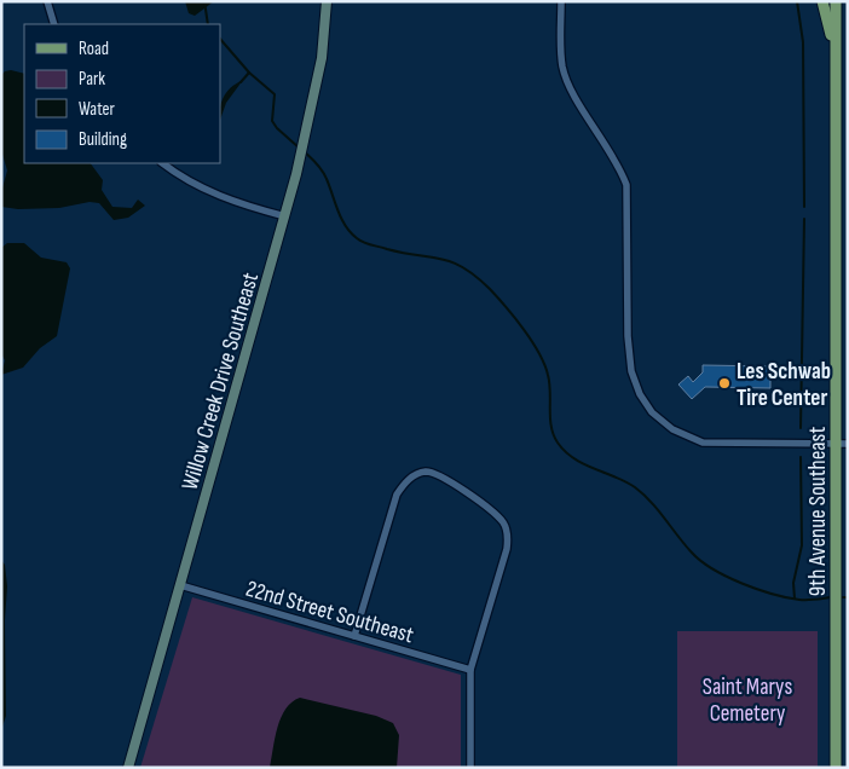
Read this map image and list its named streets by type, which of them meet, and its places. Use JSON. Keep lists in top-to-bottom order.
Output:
{
  "streets": {
    "main road": ["Willow Creek Drive Southeast", "9th Avenue Southeast"],
    "street": ["22nd Street Southeast"]
  },
  "crossings": [
    ["Willow Creek Drive Southeast", "22nd Street Southeast"]
  ],
  "parks": ["Saint Marys Cemetery"],
  "places": ["Les Schwab Tire Center"],
  "legend": [
    "Road",
    "Park",
    "Water",
    "Building"
  ]
}
